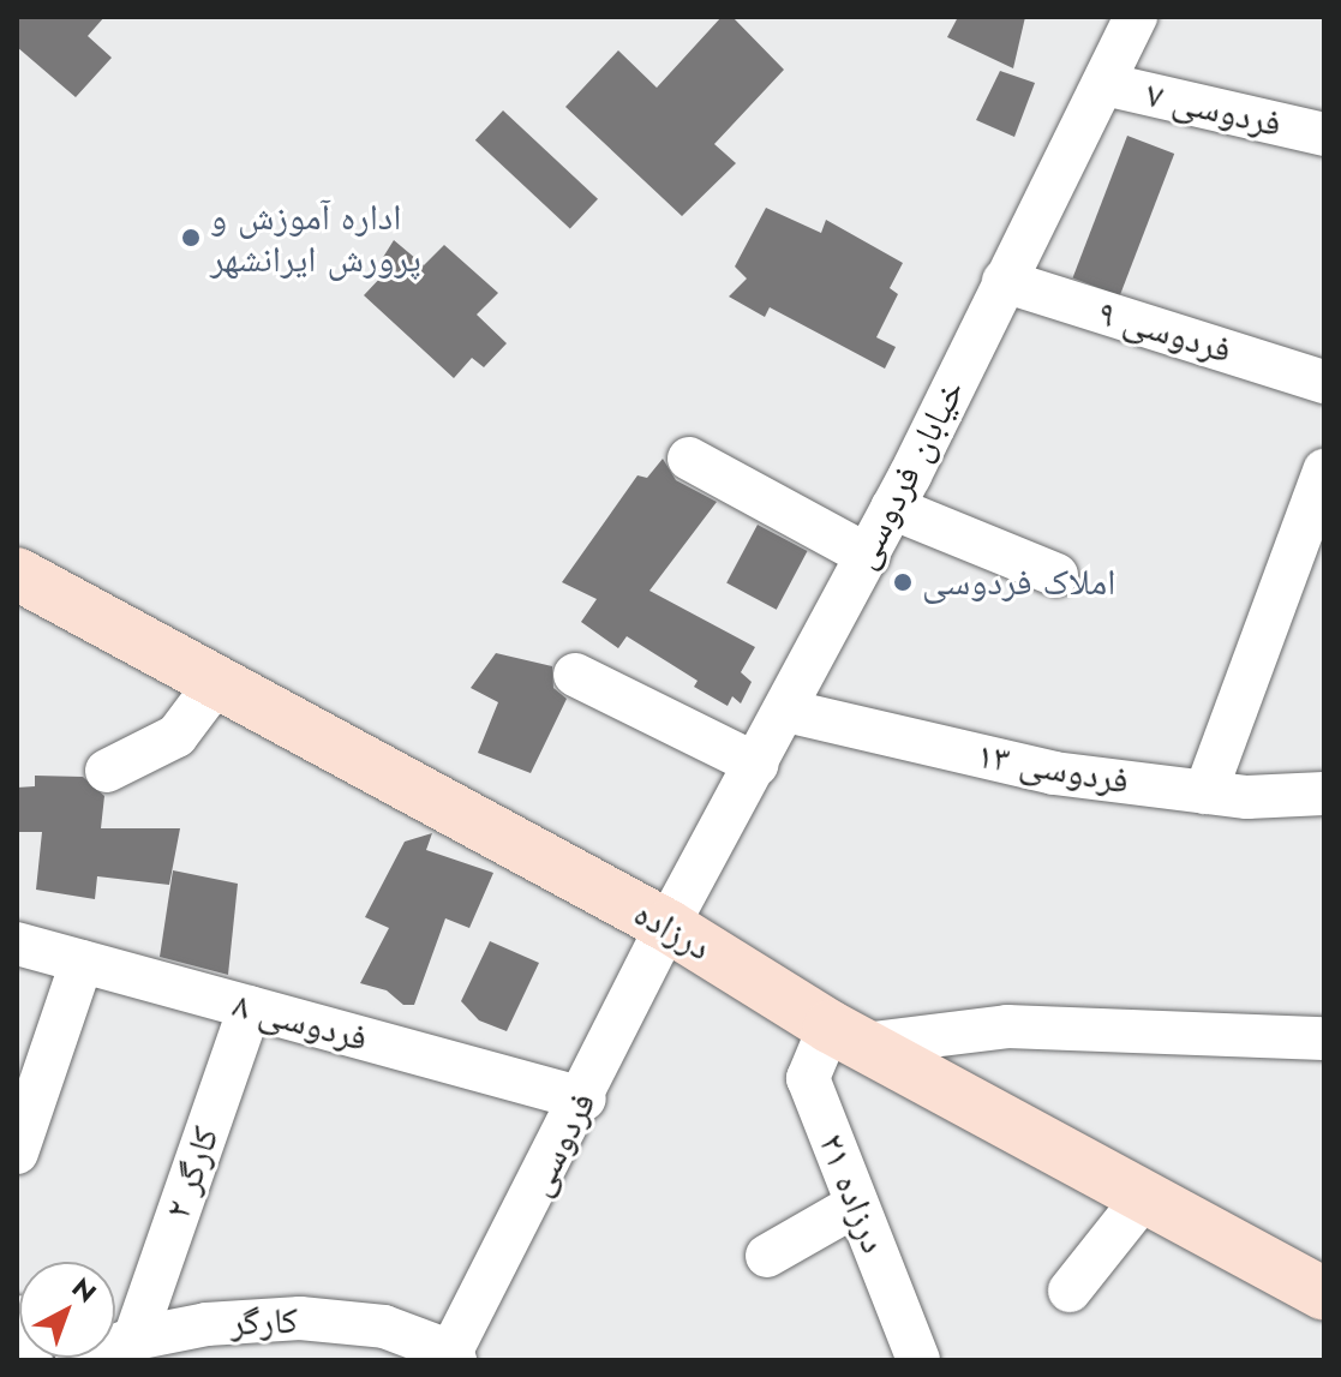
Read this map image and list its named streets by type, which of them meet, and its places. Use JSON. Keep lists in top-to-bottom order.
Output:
{
  "streets": {
    "main road": ["درزاده"],
    "street": [
      "فردوسی ۷",
      "فردوسی ۹",
      "خیابان فردوسی",
      "فردوسی ۱۳",
      "فردوسی ۸",
      "فردوسی",
      "کارگر ۲",
      "درزاده ۲۱",
      "کارگر"
    ]
  },
  "crossings": [
    ["فردوسی ۷", "خیابان فردوسی"],
    ["فردوسی ۹", "خیابان فردوسی"],
    ["خیابان فردوسی", "فردوسی ۱۳"],
    ["خیابان فردوسی", "درزاده"],
    ["خیابان فردوسی", "فردوسی"],
    ["درزاده", "فردوسی"],
    ["درزاده", "درزاده ۲۱"],
    ["فردوسی ۸", "فردوسی"],
    ["فردوسی ۸", "کارگر ۲"],
    ["فردوسی", "کارگر"],
    ["کارگر ۲", "کارگر"]
  ],
  "places": ["اداره آموزش و پرورش ایرانشهر", "املاک فردوسی"],
  "north": "top right"
}
